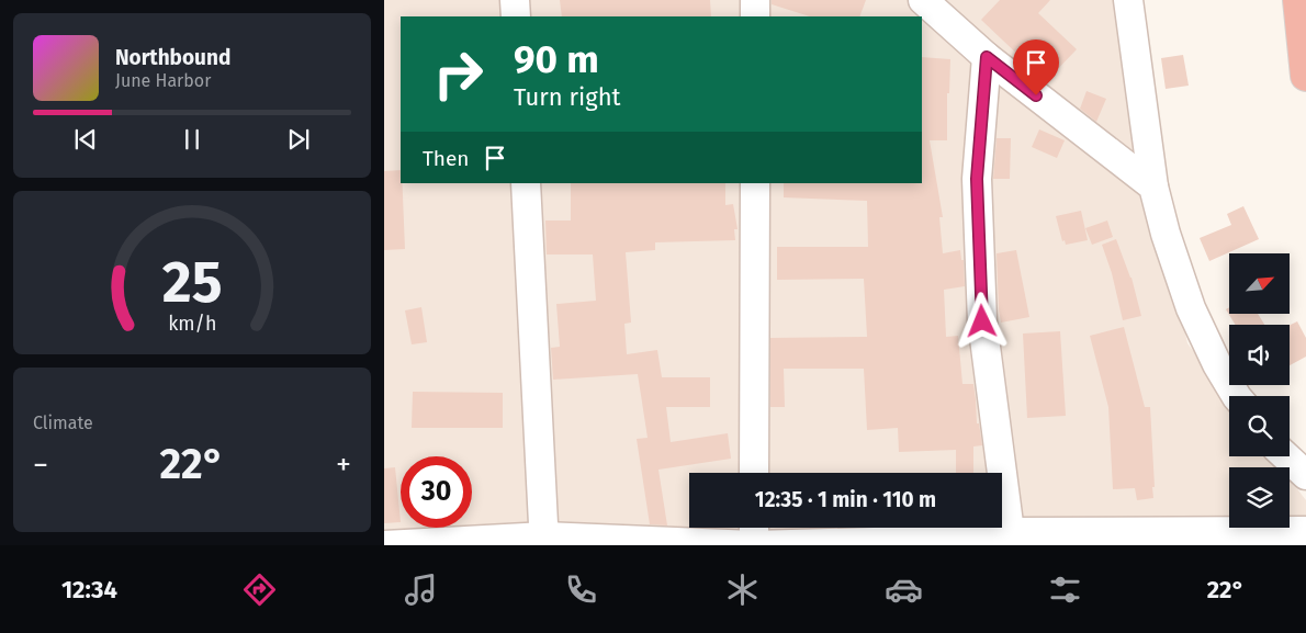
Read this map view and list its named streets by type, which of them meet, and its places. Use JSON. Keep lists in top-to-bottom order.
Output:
{
  "north": "top right",
  "page": {
    "turn": ["90 m", "Turn right"],
    "song": ["Northbound", "June Harbor"],
    "then": "Then",
    "tile": "Climate",
    "heat": ["−", "22°", "+"],
    "limit": "30",
    "trip": "12:35 · 1 min · 110 m",
    "tabs": ["12:34", "22°"],
    "gauge": ["25", "km/h"]
  }
}
